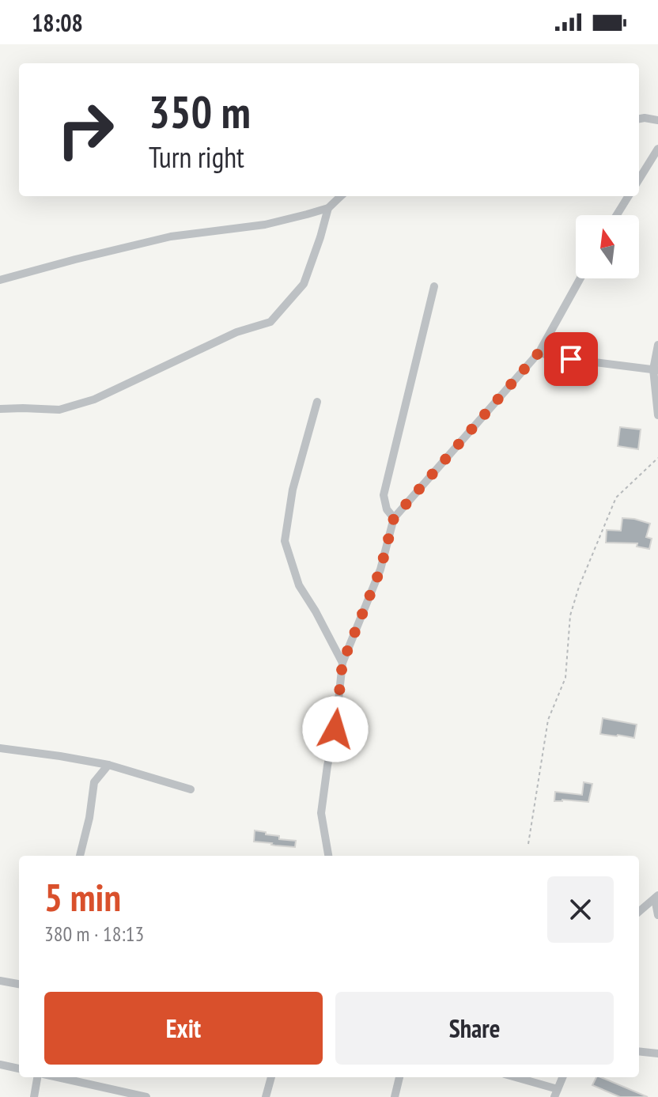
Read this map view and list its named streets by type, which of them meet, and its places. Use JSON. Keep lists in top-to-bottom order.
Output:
{
  "north": "top",
  "page": {
    "status": "18:08",
    "turn": ["350 m", "Turn right"],
    "heading": ["5 min", "380 m · 18:13"],
    "buttons": ["Exit", "Share"]
  }
}
